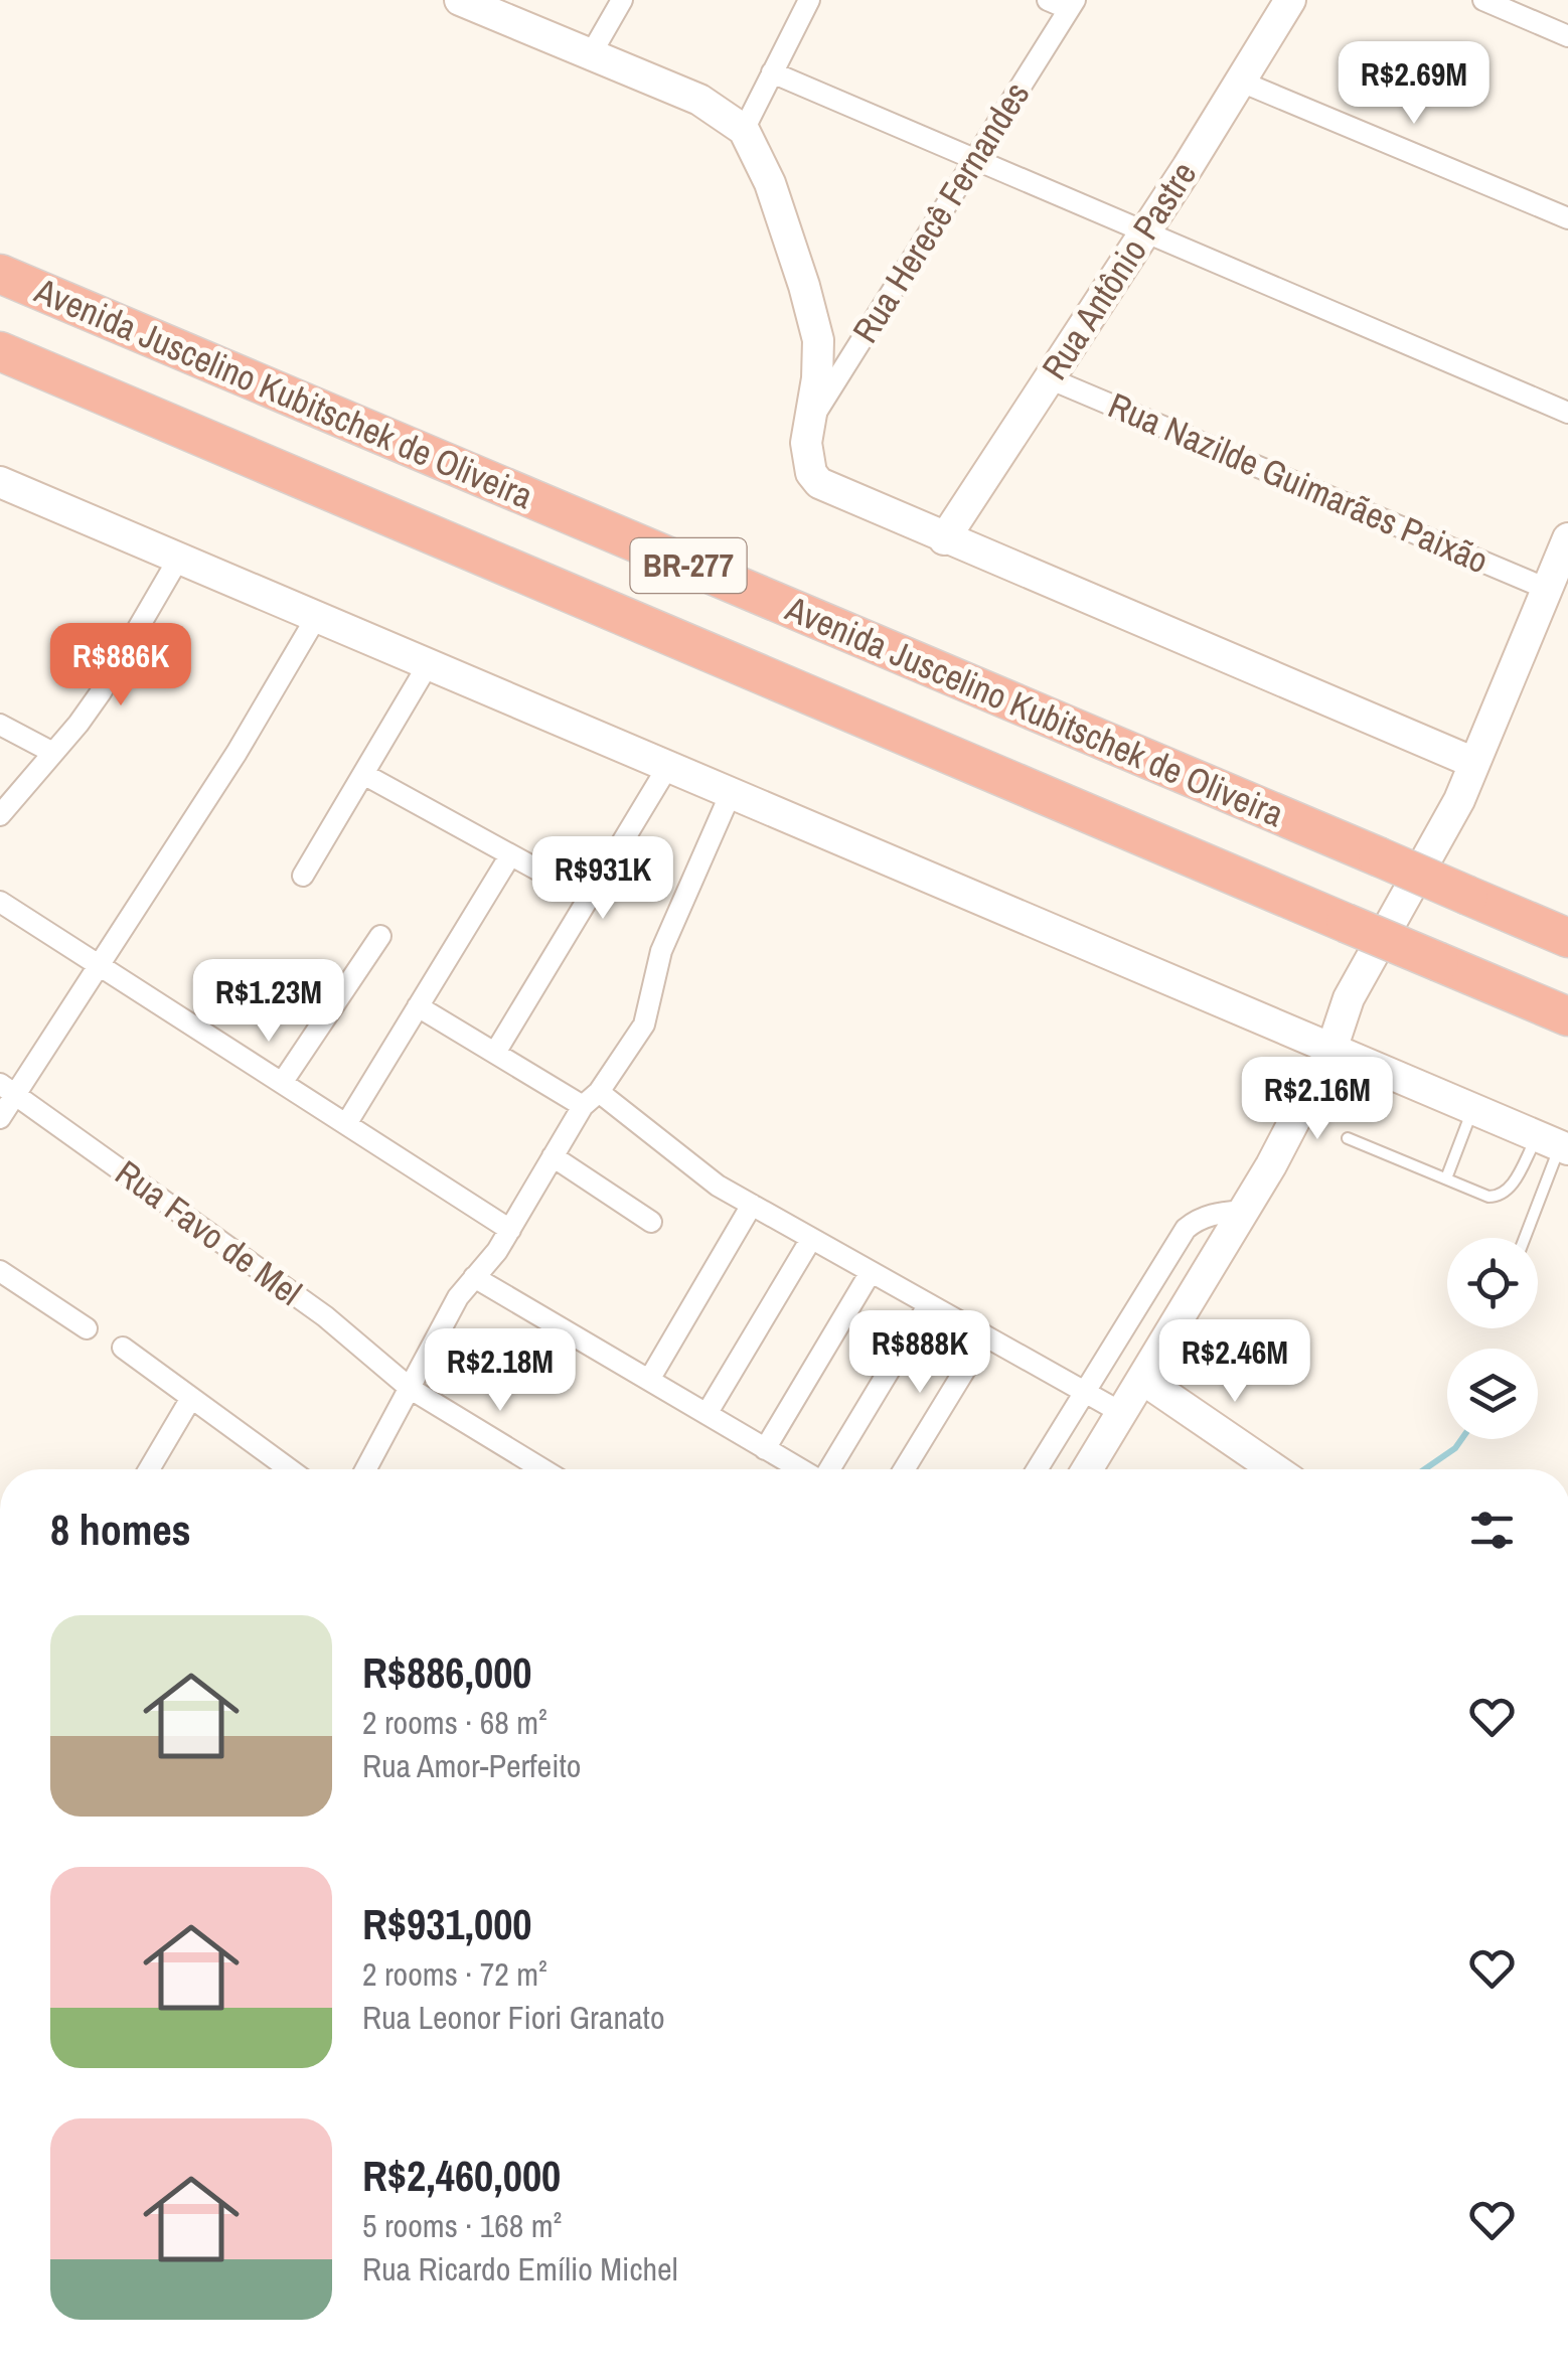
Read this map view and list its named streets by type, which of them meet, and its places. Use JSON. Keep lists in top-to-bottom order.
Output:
{
  "streets": {
    "highway": ["Avenida Juscelino Kubitschek de Oliveira", "BR-277"],
    "street": [
      "Rua Herecê Fernandes",
      "Rua Antônio Pastre",
      "Rua Nazilde Guimarães Paixão",
      "Rua Favo de Mel"
    ]
  },
  "crossings": [
    ["Rua Antônio Pastre", "Rua Nazilde Guimarães Paixão"]
  ],
  "page": {
    "price": [
      "R$2.69M",
      "R$886K",
      "R$931K",
      "R$1.23M",
      "R$2.16M",
      "R$888K",
      "R$2.46M",
      "R$2.18M"
    ],
    "heading": "8 homes",
    "list": [
      {
        "name": "R$886,000",
        "note": "2 rooms · 68 m² · Rua Amor-Perfeito"
      },
      {
        "name": "R$931,000",
        "note": "2 rooms · 72 m² · Rua Leonor Fiori Granato"
      },
      {
        "name": "R$2,460,000",
        "note": "5 rooms · 168 m² · Rua Ricardo Emílio Michel"
      }
    ]
  }
}
